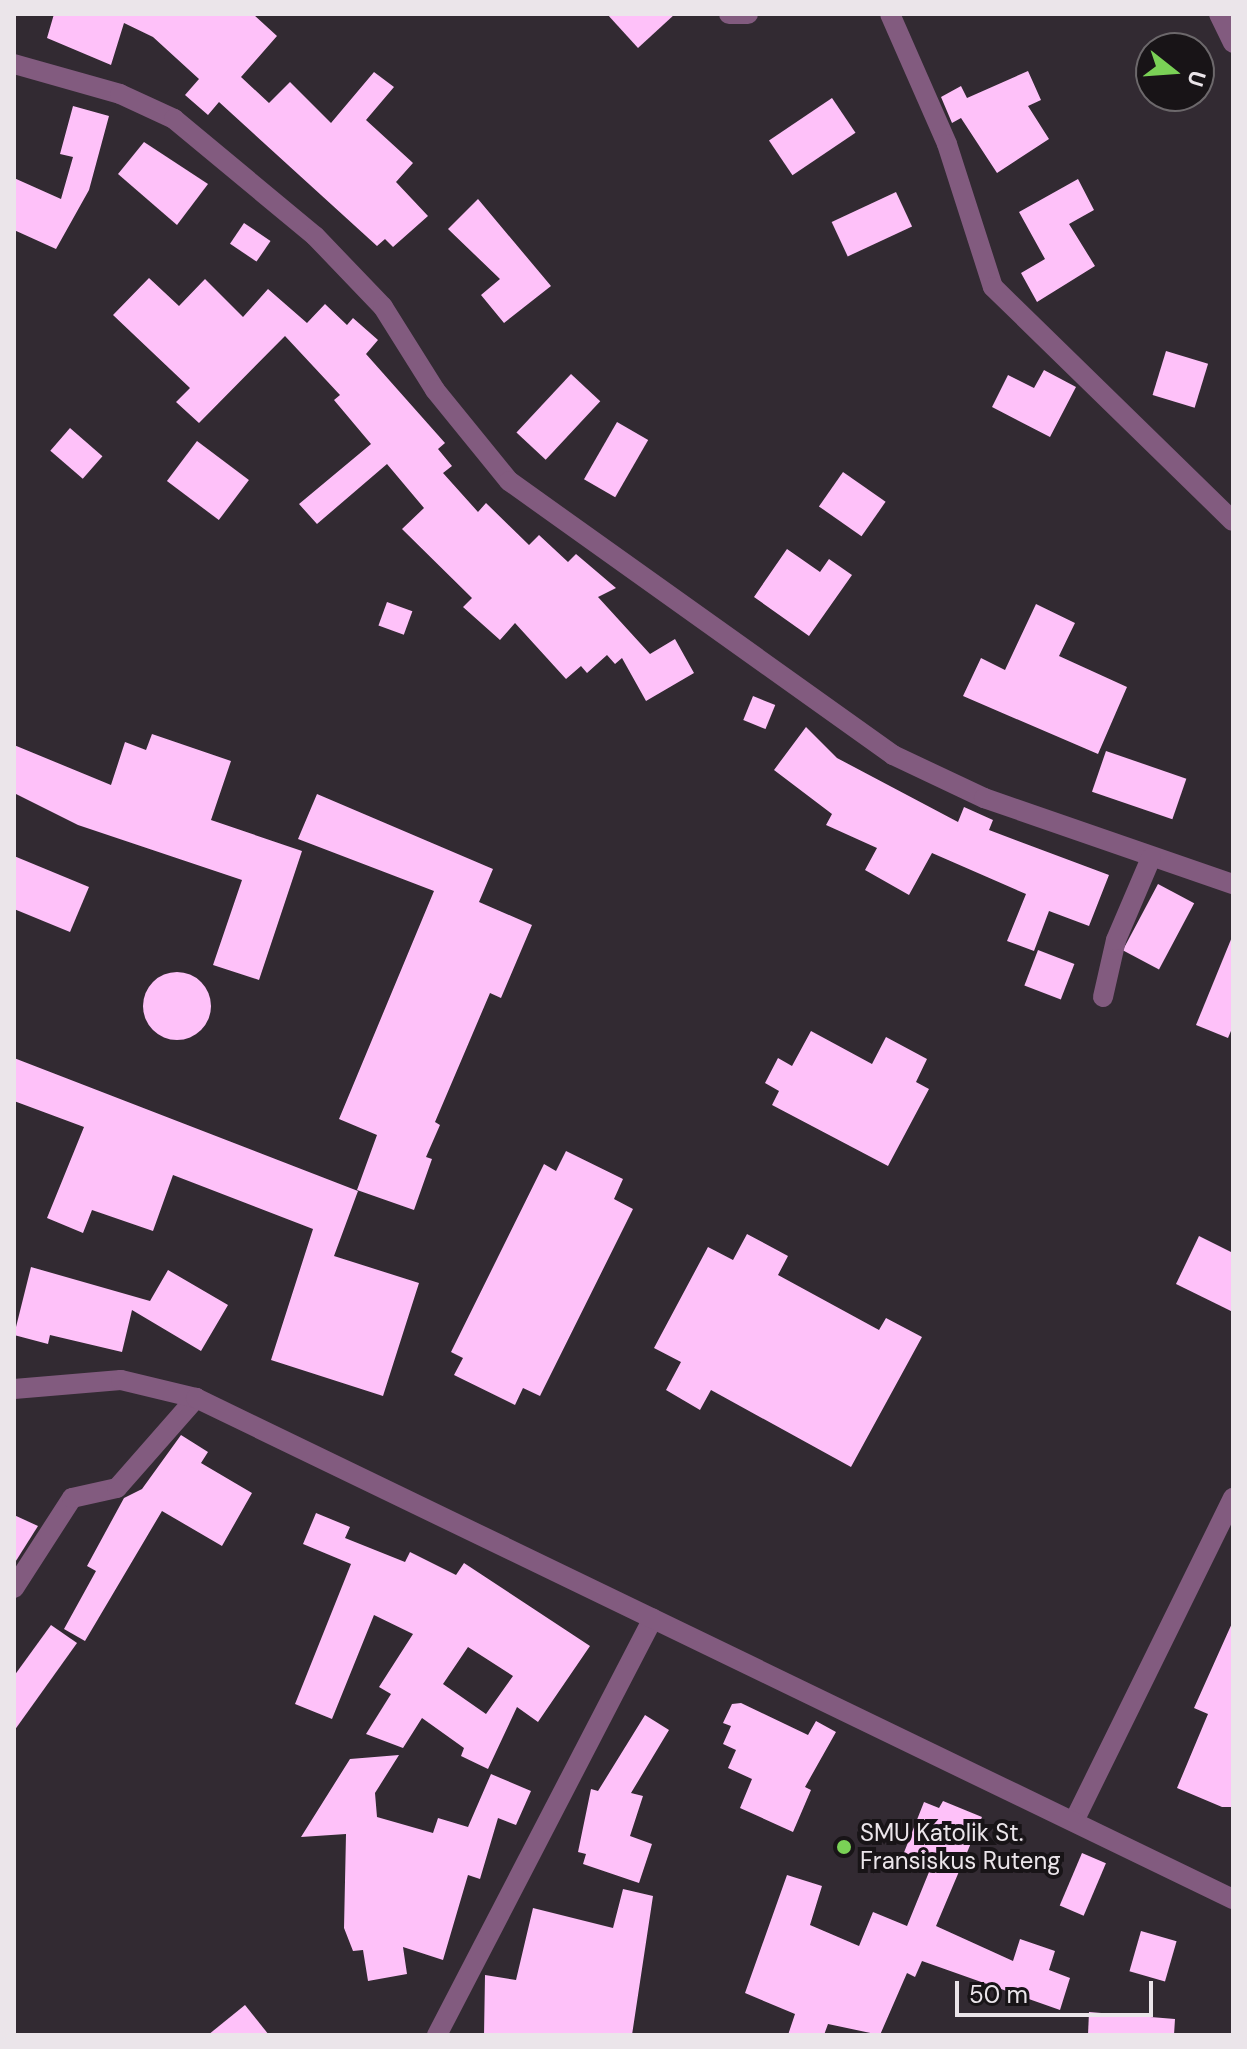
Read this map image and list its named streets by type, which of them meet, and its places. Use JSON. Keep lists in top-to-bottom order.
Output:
{
  "places": ["SMU Katolik St. Fransiskus Ruteng"],
  "scale_bar": "50 m",
  "north": "right"
}
